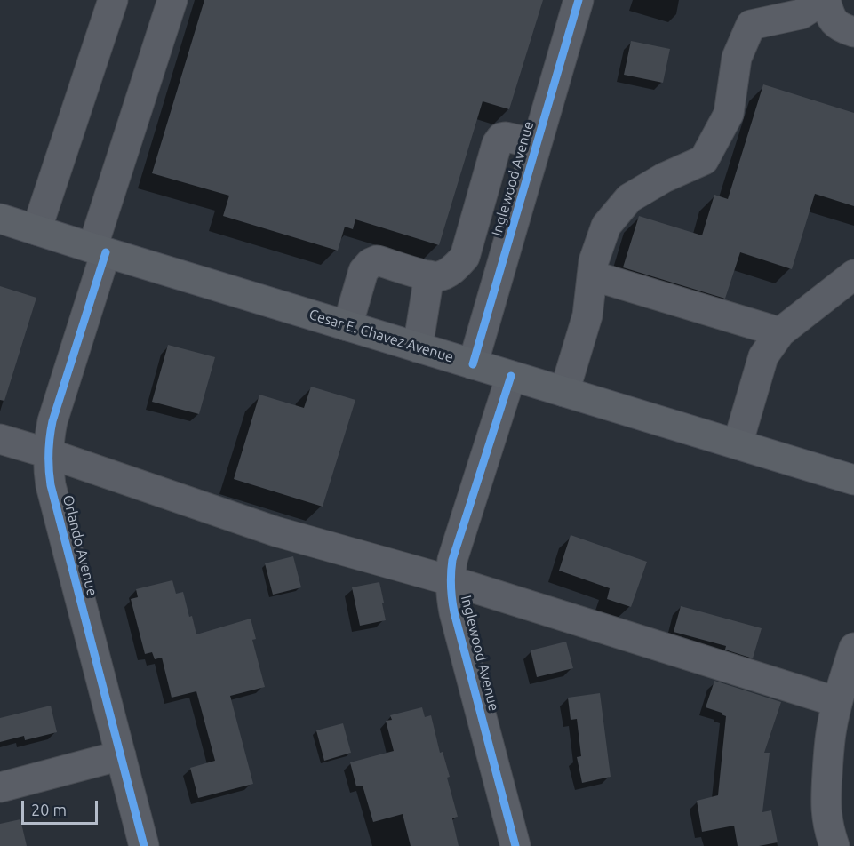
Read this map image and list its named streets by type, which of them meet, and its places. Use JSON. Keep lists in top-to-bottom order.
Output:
{
  "streets": {
    "main road": ["Cesar E. Chavez Avenue"],
    "street": ["Inglewood Avenue", "Orlando Avenue"]
  },
  "crossings": [
    ["Inglewood Avenue", "Cesar E. Chavez Avenue"],
    ["Cesar E. Chavez Avenue", "Orlando Avenue"]
  ],
  "scale_bar": "20 m"
}
